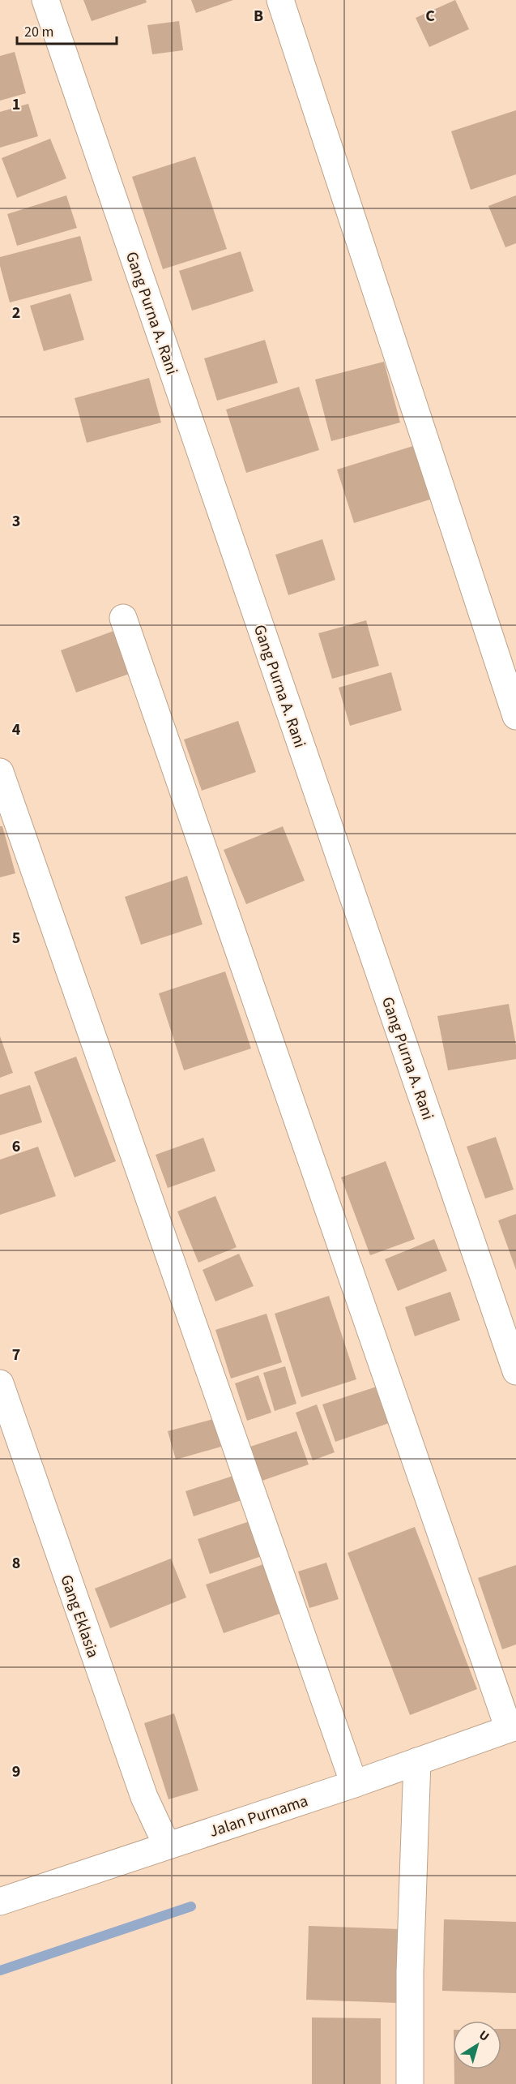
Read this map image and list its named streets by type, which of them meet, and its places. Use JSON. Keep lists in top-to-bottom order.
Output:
{
  "streets": {
    "street": ["Gang Purna A. Rani", "Gang Eklasia", "Jalan Purnama"]
  },
  "crossings": [
    ["Gang Eklasia", "Jalan Purnama"]
  ],
  "scale_bar": "20 m",
  "north": "top right",
  "grid": {
    "columns": ["B", "C"],
    "rows": [
      "1",
      "2",
      "3",
      "4",
      "5",
      "6",
      "7",
      "8",
      "9"
    ]
  }
}
